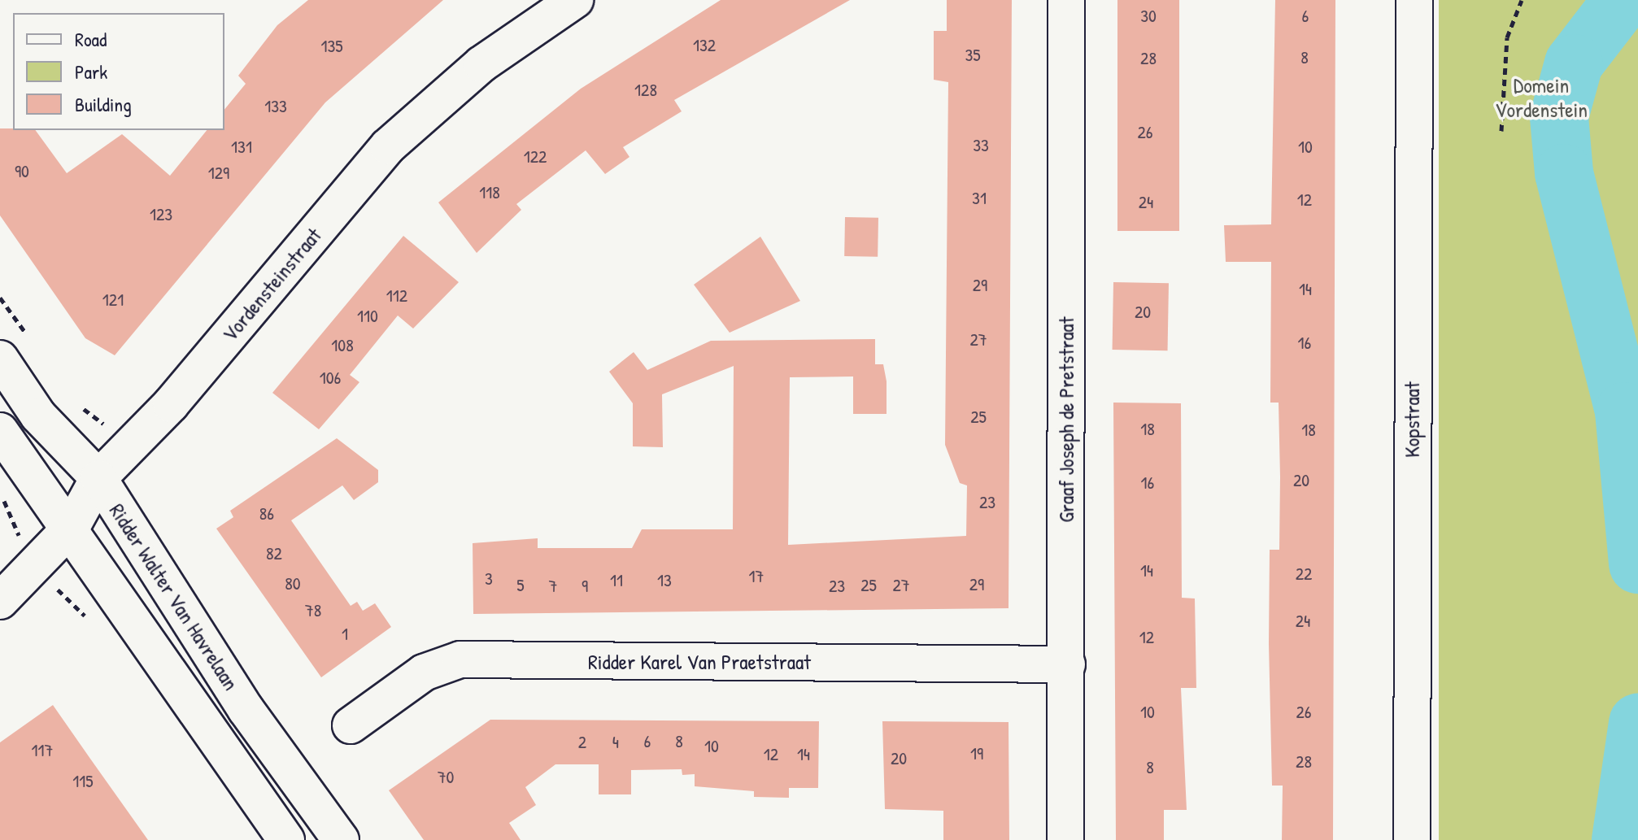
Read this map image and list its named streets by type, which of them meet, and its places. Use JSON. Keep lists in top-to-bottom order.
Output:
{
  "streets": {
    "street": [
      "Vordensteinstraat",
      "Graaf Joseph de Pretstraat",
      "Kopstraat",
      "Ridder Walter Van Havrelaan",
      "Ridder Karel Van Praetstraat"
    ]
  },
  "crossings": [
    ["Vordensteinstraat", "Ridder Walter Van Havrelaan"],
    ["Graaf Joseph de Pretstraat", "Ridder Karel Van Praetstraat"]
  ],
  "parks": ["Domein Vordenstein"],
  "house_numbers": [
    "30",
    "6",
    "132",
    "135",
    "35",
    "8",
    "28",
    "128",
    "133",
    "26",
    "33",
    "131",
    "10",
    "122",
    "90",
    "129",
    "118",
    "31",
    "12",
    "24",
    "123",
    "29",
    "14",
    "112",
    "121",
    "20",
    "110",
    "27",
    "16",
    "108",
    "106",
    "25",
    "18",
    "18",
    "20",
    "16",
    "23",
    "86",
    "82",
    "14",
    "22",
    "17",
    "3",
    "11",
    "13",
    "80",
    "29",
    "5",
    "25",
    "27",
    "7",
    "9",
    "23",
    "78",
    "24",
    "1",
    "12",
    "10",
    "26",
    "6",
    "8",
    "2",
    "4",
    "10",
    "117",
    "19",
    "12",
    "14",
    "20",
    "28",
    "8",
    "70",
    "115"
  ],
  "legend": ["Road", "Park", "Building"]
}
